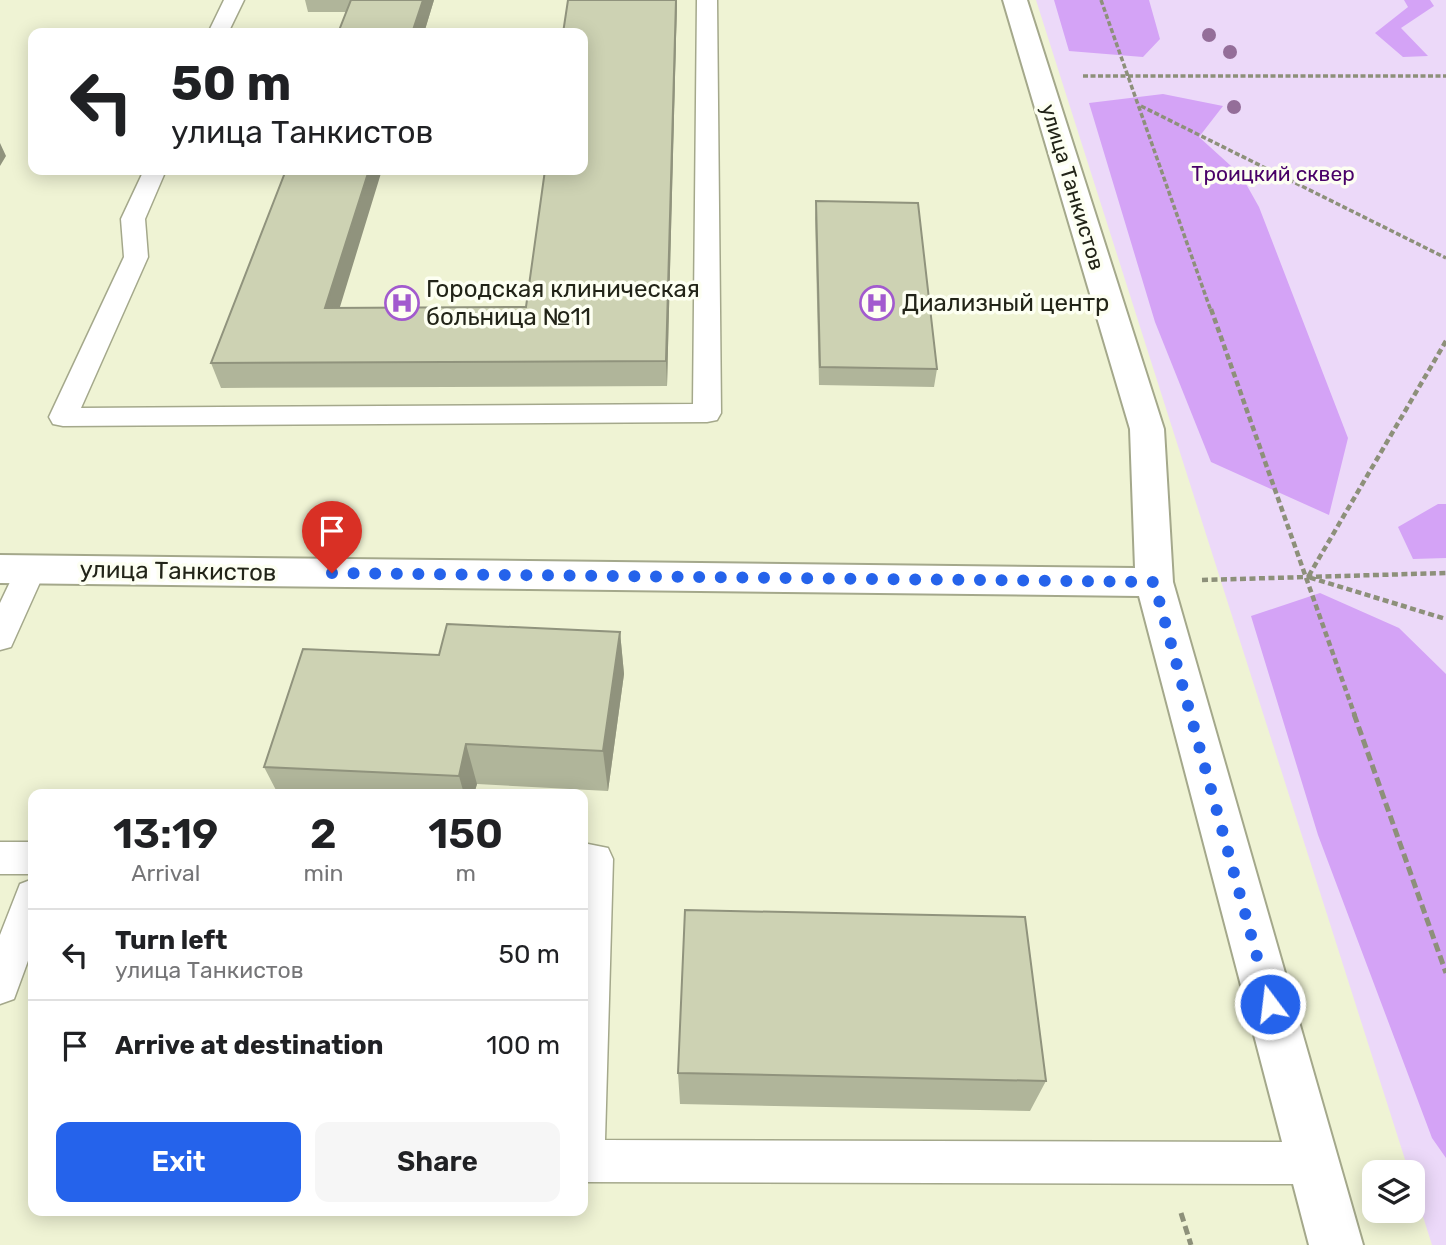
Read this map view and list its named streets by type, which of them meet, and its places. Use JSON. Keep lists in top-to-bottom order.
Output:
{
  "streets": {
    "street": ["улица Танкистов"]
  },
  "parks": ["Троицкий сквер"],
  "places": {
    "hospital": ["Городская клиническая больница №11", "Диализный центр"]
  },
  "page": {
    "turn": ["50 m", "улица Танкистов"],
    "eta": [
      "13:19",
      "Arrival",
      "2",
      "min",
      "150",
      "m"
    ],
    "list": [
      {
        "name": "Turn left",
        "note": "улица Танкистов",
        "value": "50 m"
      },
      {
        "name": "Arrive at destination",
        "value": "100 m"
      }
    ],
    "buttons": ["Exit", "Share"]
  }
}
